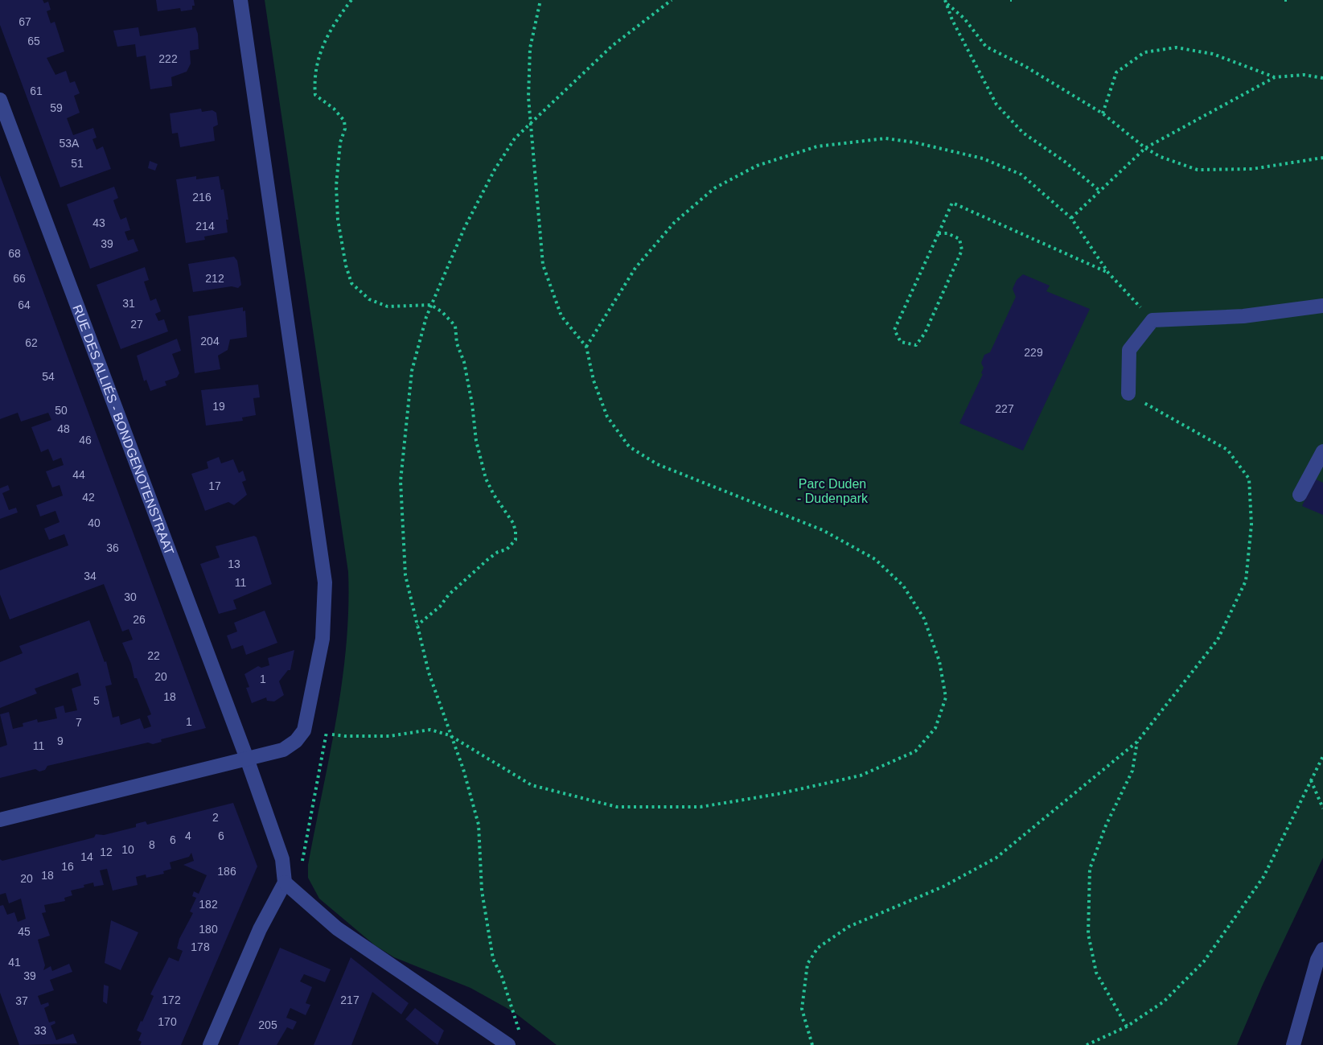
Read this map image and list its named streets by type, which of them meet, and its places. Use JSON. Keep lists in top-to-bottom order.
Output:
{
  "streets": {
    "street": ["RUE DES ALLIÉS - BONDGENOTENSTRAAT"]
  },
  "parks": ["Parc Duden - Dudenpark"],
  "house_numbers": [
    "67",
    "65",
    "222",
    "61",
    "59",
    "53A",
    "51",
    "216",
    "43",
    "214",
    "39",
    "68",
    "66",
    "212",
    "31",
    "64",
    "27",
    "204",
    "62",
    "229",
    "54",
    "19",
    "227",
    "50",
    "48",
    "46",
    "44",
    "17",
    "42",
    "40",
    "36",
    "13",
    "34",
    "11",
    "30",
    "26",
    "22",
    "20",
    "1",
    "18",
    "5",
    "1",
    "7",
    "9",
    "11",
    "2",
    "4",
    "6",
    "6",
    "8",
    "10",
    "12",
    "14",
    "16",
    "186",
    "18",
    "20",
    "182",
    "180",
    "45",
    "178",
    "41",
    "39",
    "172",
    "217",
    "37",
    "170",
    "205",
    "33"
  ]
}
